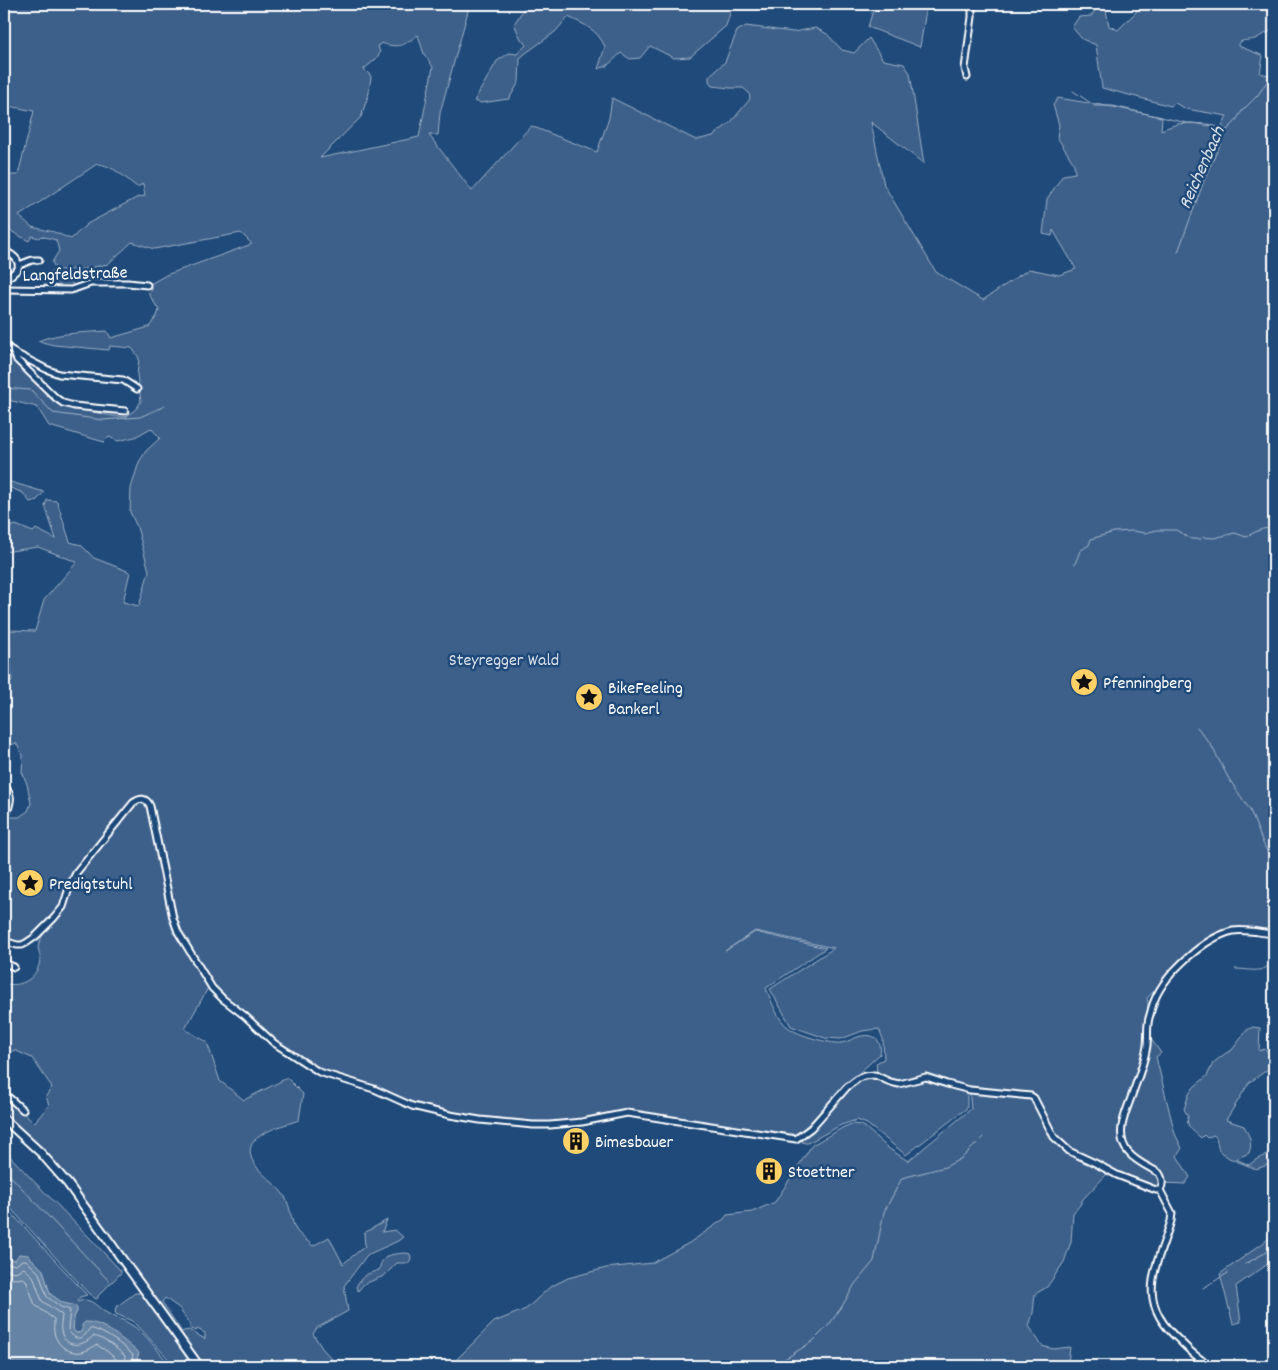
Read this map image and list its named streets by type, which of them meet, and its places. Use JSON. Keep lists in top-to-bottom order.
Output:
{
  "streets": {
    "street": ["Langfeldstraße"]
  },
  "water": ["Reichenbach"],
  "parks": ["Steyregger Wald"],
  "places": {
    "place": ["Pfenningberg", "BikeFeeling Bankerl", "Predigtstuhl"],
    "building": ["Bimesbauer", "Stoettner"]
  }
}
